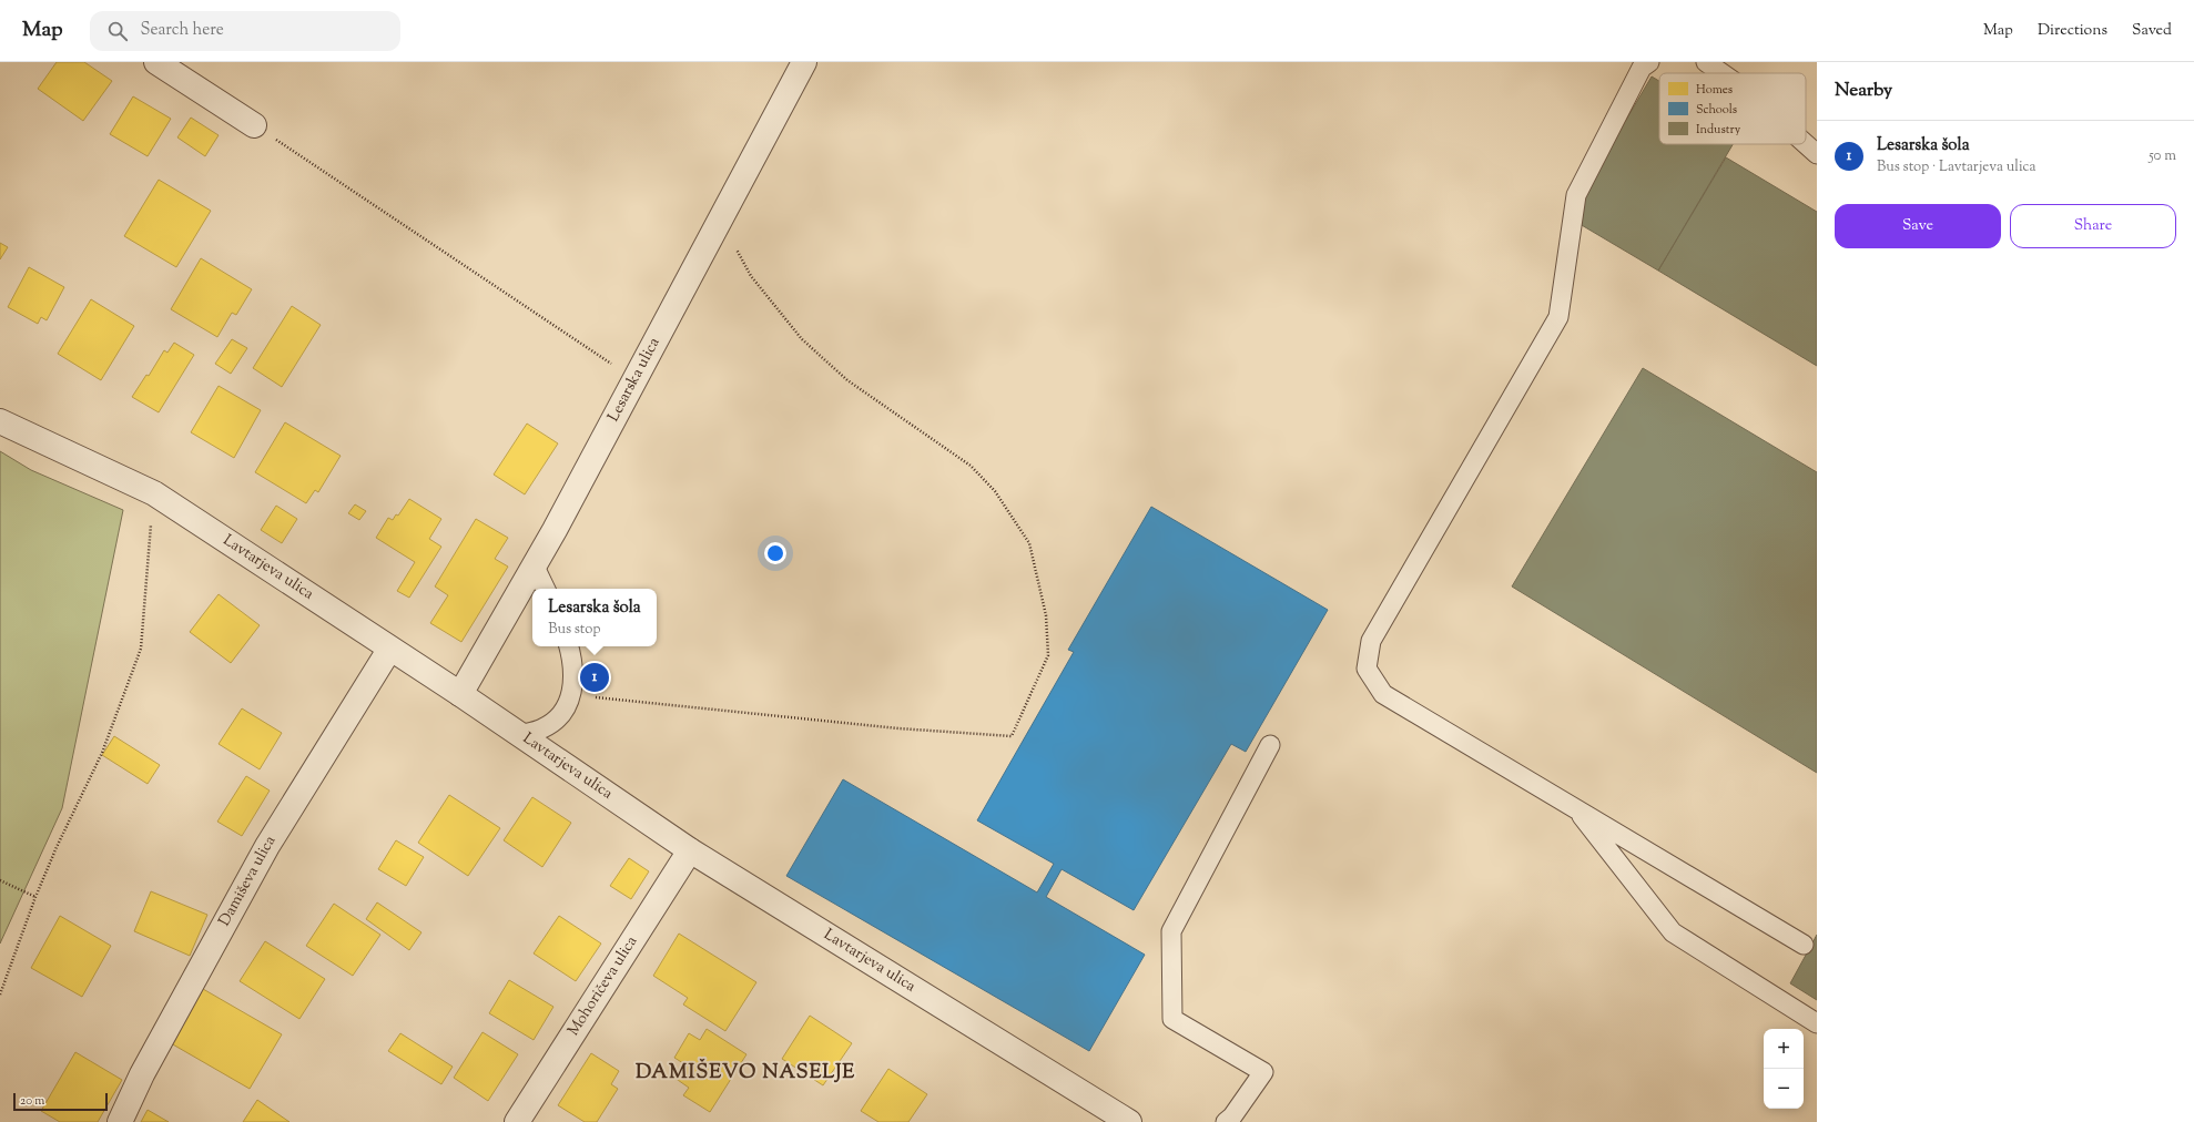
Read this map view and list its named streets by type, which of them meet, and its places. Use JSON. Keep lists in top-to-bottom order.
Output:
{
  "streets": {
    "street": [
      "Lesarska ulica",
      "Lavtarjeva ulica",
      "Damiševa ulica",
      "Mohoričeva ulica"
    ]
  },
  "crossings": [
    ["Lesarska ulica", "Lavtarjeva ulica"],
    ["Lavtarjeva ulica", "Damiševa ulica"],
    ["Lavtarjeva ulica", "Mohoričeva ulica"]
  ],
  "districts": ["DAMIŠEVO NASELJE"],
  "legend": ["Homes", "Schools", "Industry"],
  "scale_bar": "20 m",
  "page": {
    "header": "Map",
    "search": "Search here",
    "nav": ["Map", "Directions", "Saved"],
    "heading": "Nearby",
    "list": [
      {
        "mark": "1",
        "name": "Lesarska šola",
        "note": "Bus stop · Lavtarjeva ulica",
        "value": "50 m"
      }
    ],
    "buttons": ["Save", "Share"],
    "popup": ["Lesarska šola", "Bus stop"],
    "pins": "1",
    "map_buttons": ["+", "−"],
    "scale": "20 m"
  }
}
